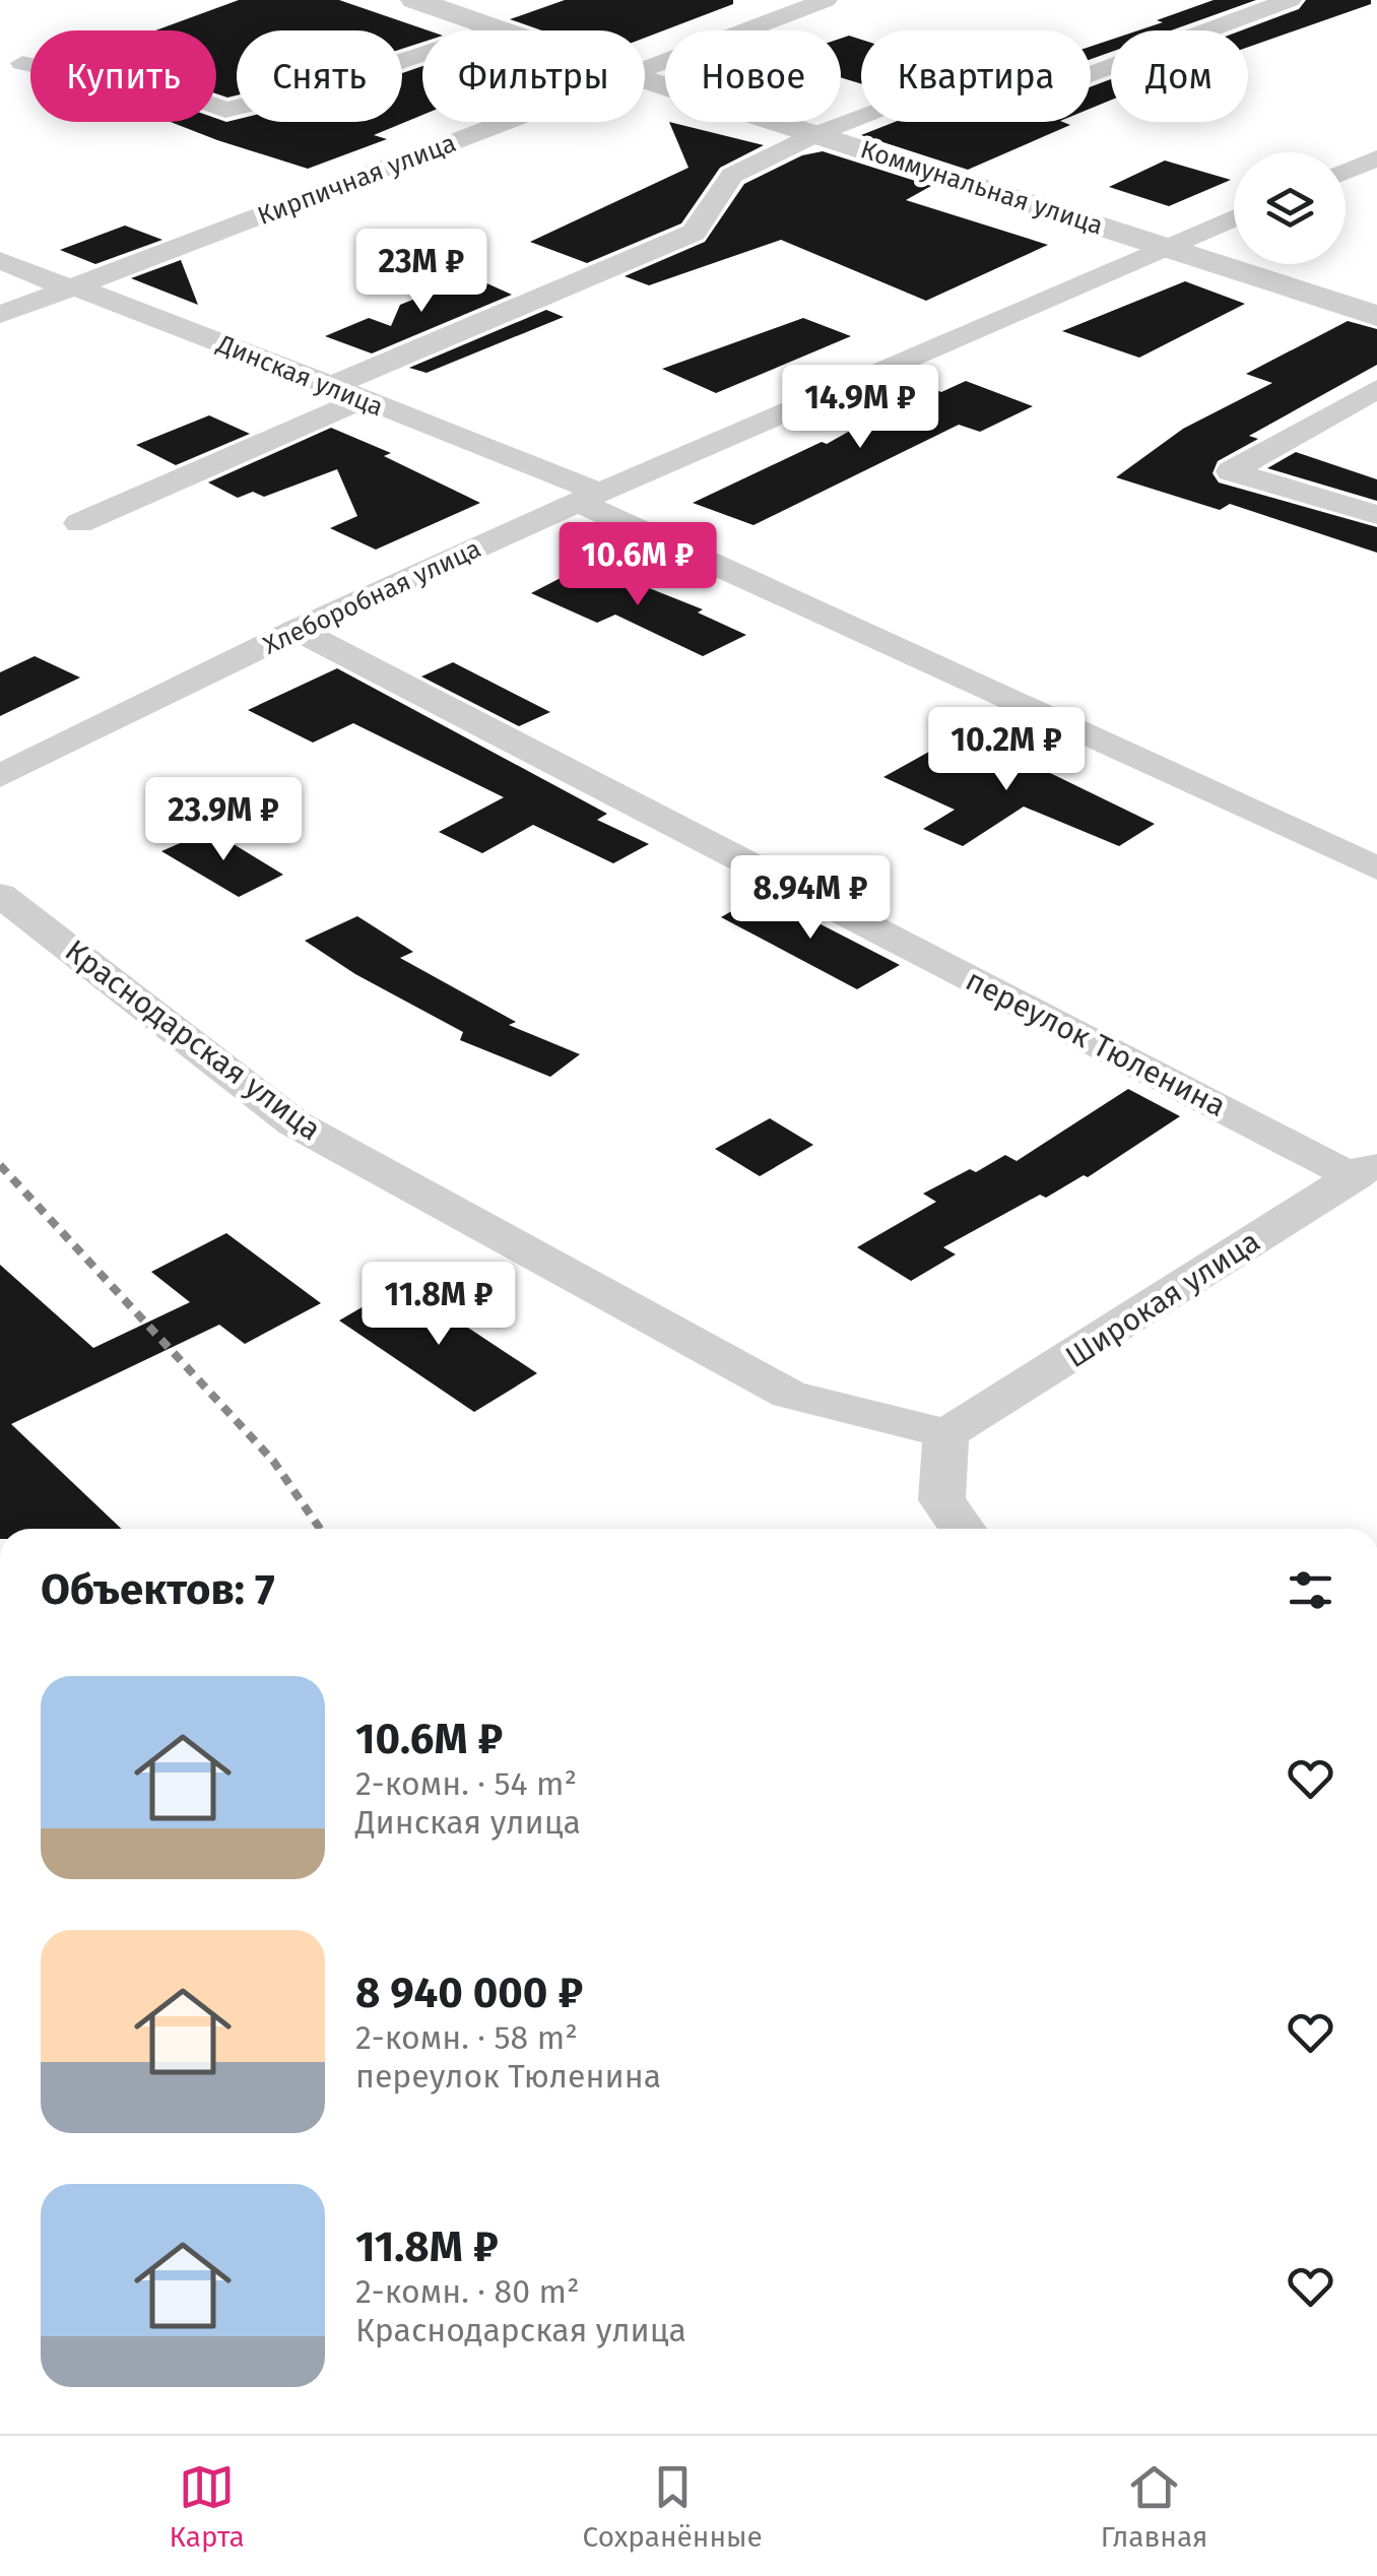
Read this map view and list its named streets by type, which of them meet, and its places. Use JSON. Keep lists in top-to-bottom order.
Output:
{
  "streets": {
    "street": [
      "Кирпичная улица",
      "Коммунальная улица",
      "Динская улица",
      "Хлеборобная улица",
      "Краснодарская улица",
      "переулок Тюленина",
      "Широкая улица"
    ]
  },
  "crossings": [
    ["Кирпичная улица", "Динская улица"],
    ["Коммунальная улица", "Хлеборобная улица"],
    ["Динская улица", "Хлеборобная улица"],
    ["Хлеборобная улица", "переулок Тюленина"],
    ["Краснодарская улица", "Широкая улица"],
    ["переулок Тюленина", "Широкая улица"]
  ],
  "page": {
    "chip": [
      "Купить",
      "Снять",
      "Фильтры",
      "Новое",
      "Квартира",
      "Дом"
    ],
    "price": [
      "23M ₽",
      "14.9M ₽",
      "10.6M ₽",
      "10.2M ₽",
      "23.9M ₽",
      "8.94M ₽",
      "11.8M ₽"
    ],
    "heading": "Объектов: 7",
    "list": [
      {
        "name": "10.6M ₽",
        "note": "2-комн. · 54 m² · Динская улица"
      },
      {
        "name": "8 940 000 ₽",
        "note": "2-комн. · 58 m² · переулок Тюленина"
      },
      {
        "name": "11.8M ₽",
        "note": "2-комн. · 80 m² · Краснодарская улица"
      }
    ],
    "tabs": ["Карта", "Сохранённые", "Главная"]
  }
}
